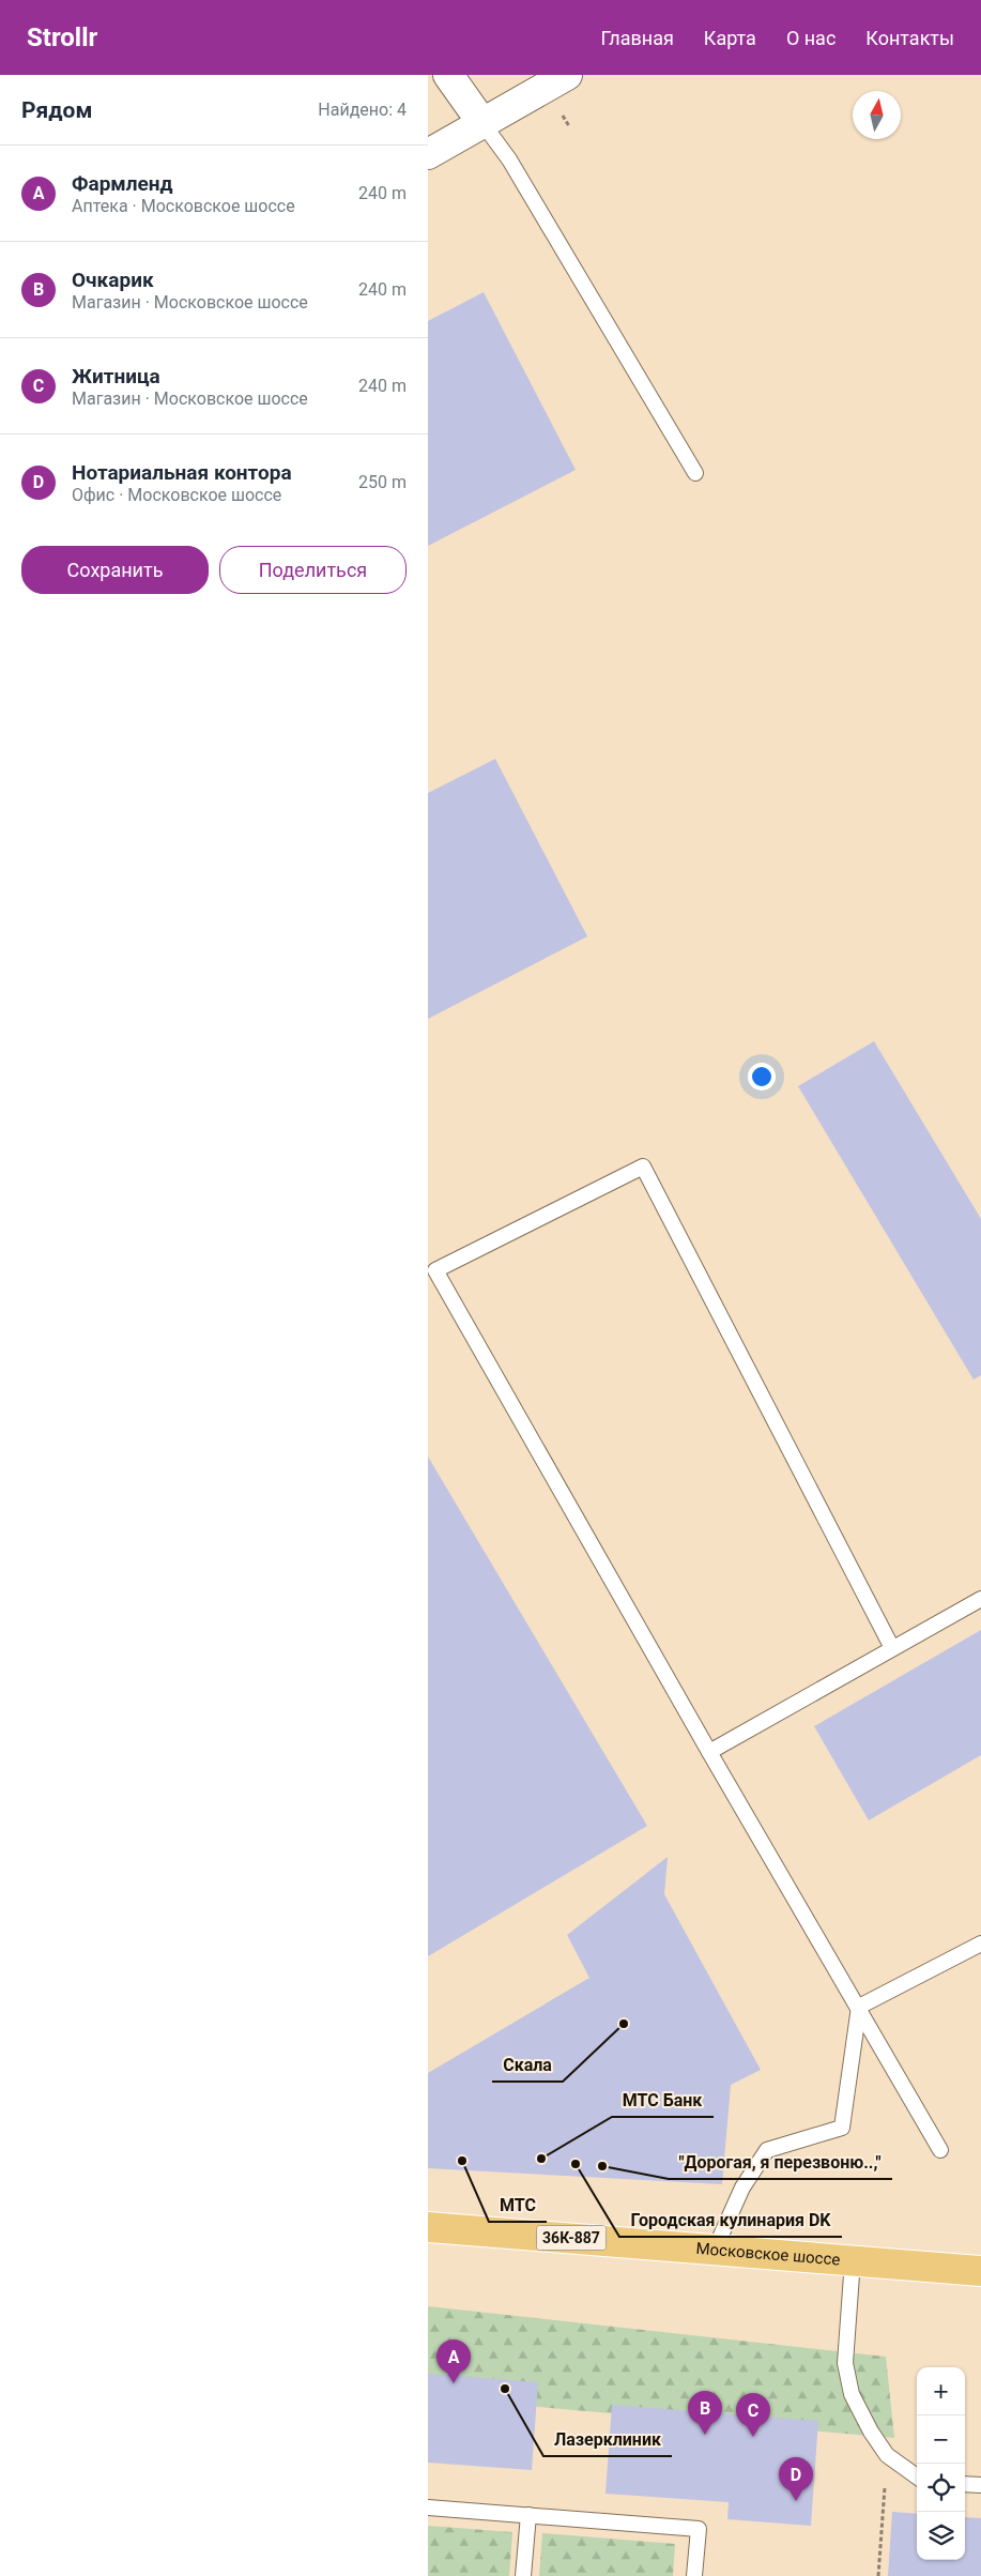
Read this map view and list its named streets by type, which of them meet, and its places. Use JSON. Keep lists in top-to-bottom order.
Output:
{
  "streets": {
    "main road": ["36К-887", "Московское шоссе"]
  },
  "places": [
    "Скала",
    "МТС Банк",
    "МТС",
    "Городская кулинария DK",
    "\"Дорогая, я перезвоню..,\"",
    "Лазерклиник"
  ],
  "north": "top",
  "page": {
    "header": "Strollr",
    "nav": [
      "Главная",
      "Карта",
      "О нас",
      "Контакты"
    ],
    "heading": ["Рядом", "Найдено: 4"],
    "list": [
      {
        "mark": "A",
        "name": "Фармленд",
        "note": "Аптека · Московское шоссе",
        "value": "240 m"
      },
      {
        "mark": "B",
        "name": "Очкарик",
        "note": "Магазин · Московское шоссе",
        "value": "240 m"
      },
      {
        "mark": "C",
        "name": "Житница",
        "note": "Магазин · Московское шоссе",
        "value": "240 m"
      },
      {
        "mark": "D",
        "name": "Нотариальная контора",
        "note": "Офис · Московское шоссе",
        "value": "250 m"
      }
    ],
    "buttons": ["Сохранить", "Поделиться"],
    "pins": [
      "A",
      "B",
      "C",
      "D"
    ],
    "map_buttons": ["+", "−"]
  }
}
